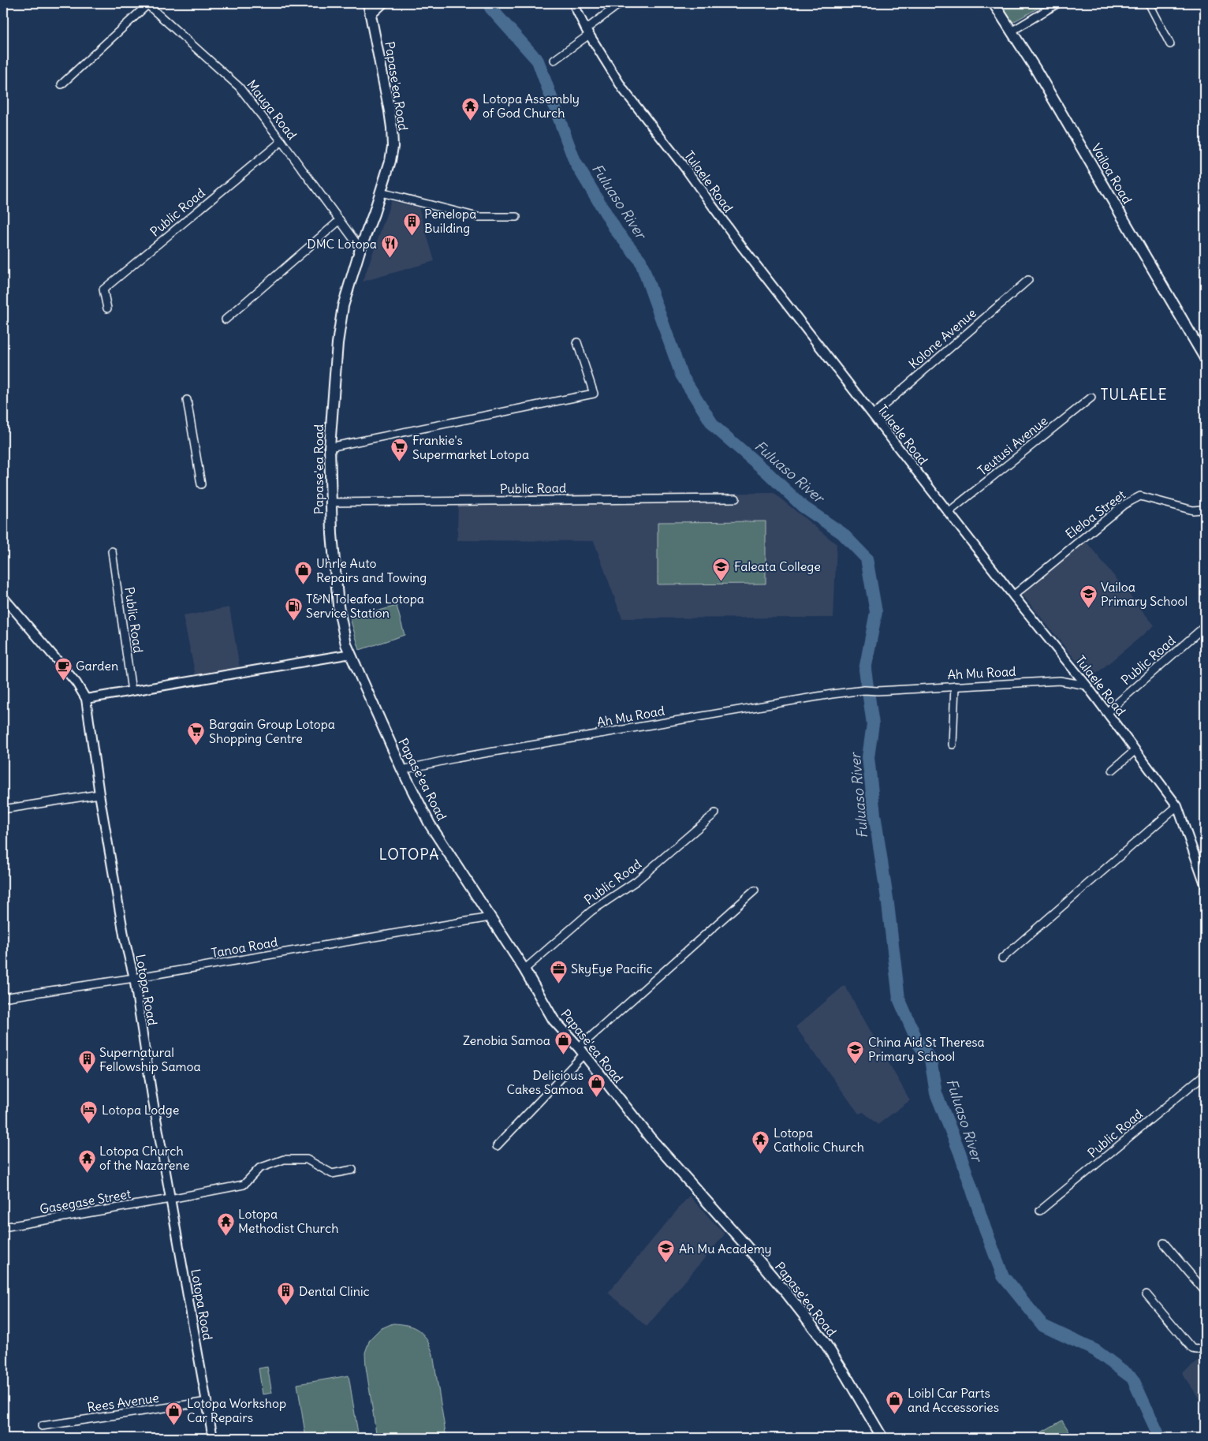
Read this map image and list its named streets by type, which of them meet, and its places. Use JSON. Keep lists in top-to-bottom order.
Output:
{
  "streets": {
    "main road": ["Papase'ea Road", "Vailoa Road"],
    "street": [
      "Mauga Road",
      "Tulaele Road",
      "Public Road",
      "Kolone Avenue",
      "Teutusi Avenue",
      "Eleloa Street",
      "Ah Mu Road",
      "Tanoa Road",
      "Lotopa Road",
      "Gasegase Street",
      "Rees Avenue"
    ]
  },
  "crossings": [
    ["Papase'ea Road", "Mauga Road"],
    ["Papase'ea Road", "Public Road"],
    ["Papase'ea Road", "Ah Mu Road"],
    ["Papase'ea Road", "Tanoa Road"],
    ["Mauga Road", "Public Road"],
    ["Tulaele Road", "Public Road"],
    ["Tulaele Road", "Kolone Avenue"],
    ["Tulaele Road", "Teutusi Avenue"],
    ["Tulaele Road", "Eleloa Street"],
    ["Tulaele Road", "Ah Mu Road"],
    ["Tanoa Road", "Lotopa Road"],
    ["Lotopa Road", "Gasegase Street"],
    ["Lotopa Road", "Rees Avenue"]
  ],
  "districts": ["TULAELE", "LOTOPA"],
  "water": ["Fuluaso River"],
  "places": {
    "temple": [
      "Lotopa Assembly of God Church",
      "Lotopa Catholic Church",
      "Lotopa Church of the Nazarene",
      "Lotopa Methodist Church"
    ],
    "building": ["Penelopa Building", "Supernatural Fellowship Samoa", "Dental Clinic"],
    "restaurant": ["DMC Lotopa"],
    "supermarket": ["Frankie's Supermarket Lotopa", "Bargain Group Lotopa Shopping Centre"],
    "school or university": [
      "Faleata College",
      "Vailoa Primary School",
      "China Aid St Theresa Primary School",
      "Ah Mu Academy"
    ],
    "shop": [
      "Uhrle Auto Repairs and Towing",
      "Zenobia Samoa",
      "Delicious Cakes Samoa",
      "Loibl Car Parts and Accessories",
      "Lotopa Workshop Car Repairs"
    ],
    "fuel station": ["T&N Toleafoa Lotopa Service Station"],
    "cafe": ["Garden"],
    "office": ["SkyEye Pacific"],
    "hotel": ["Lotopa Lodge"]
  }
}
